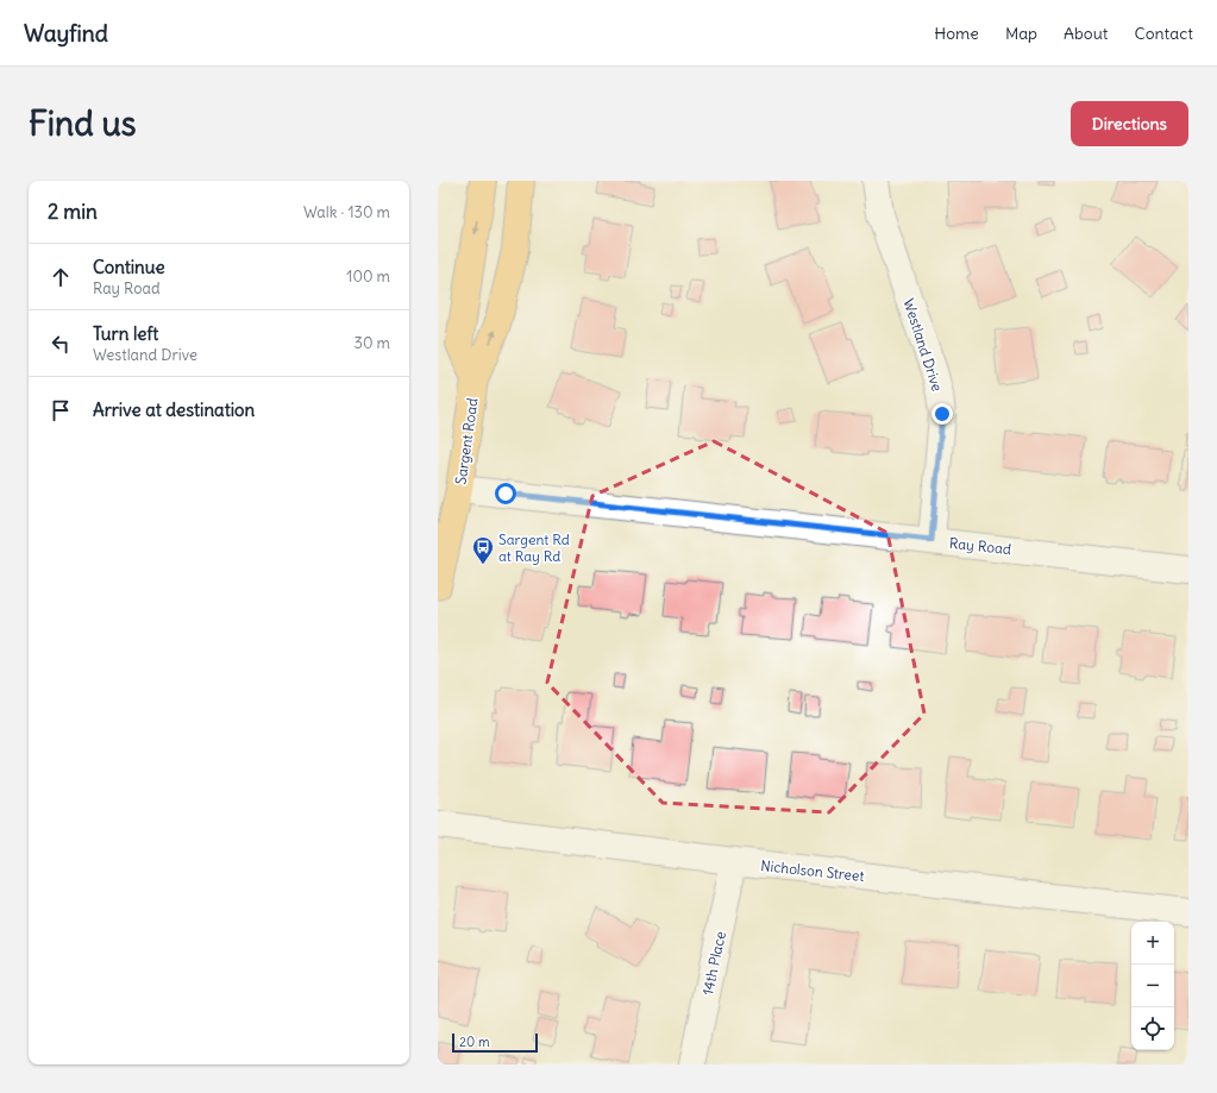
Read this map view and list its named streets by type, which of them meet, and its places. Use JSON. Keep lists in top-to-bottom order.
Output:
{
  "streets": {
    "main road": ["Sargent Road"],
    "street": [
      "Westland Drive",
      "Ray Road",
      "Nicholson Street",
      "14th Place"
    ]
  },
  "crossings": [
    ["Westland Drive", "Ray Road"],
    ["Sargent Road", "Ray Road"],
    ["Nicholson Street", "14th Place"]
  ],
  "places": {
    "bus stop": ["Sargent Rd at Ray Rd"]
  },
  "scale_bar": "20 m",
  "page": {
    "header": "Wayfind",
    "nav": [
      "Home",
      "Map",
      "About",
      "Contact"
    ],
    "buttons": "Directions",
    "title": "Find us",
    "heading": ["2 min", "Walk · 130 m"],
    "list": [
      ["Continue", "Ray Road", "100 m"],
      ["Turn left", "Westland Drive", "30 m"],
      "Arrive at destination"
    ],
    "map_buttons": ["+", "−"],
    "scale": "20 m"
  }
}
